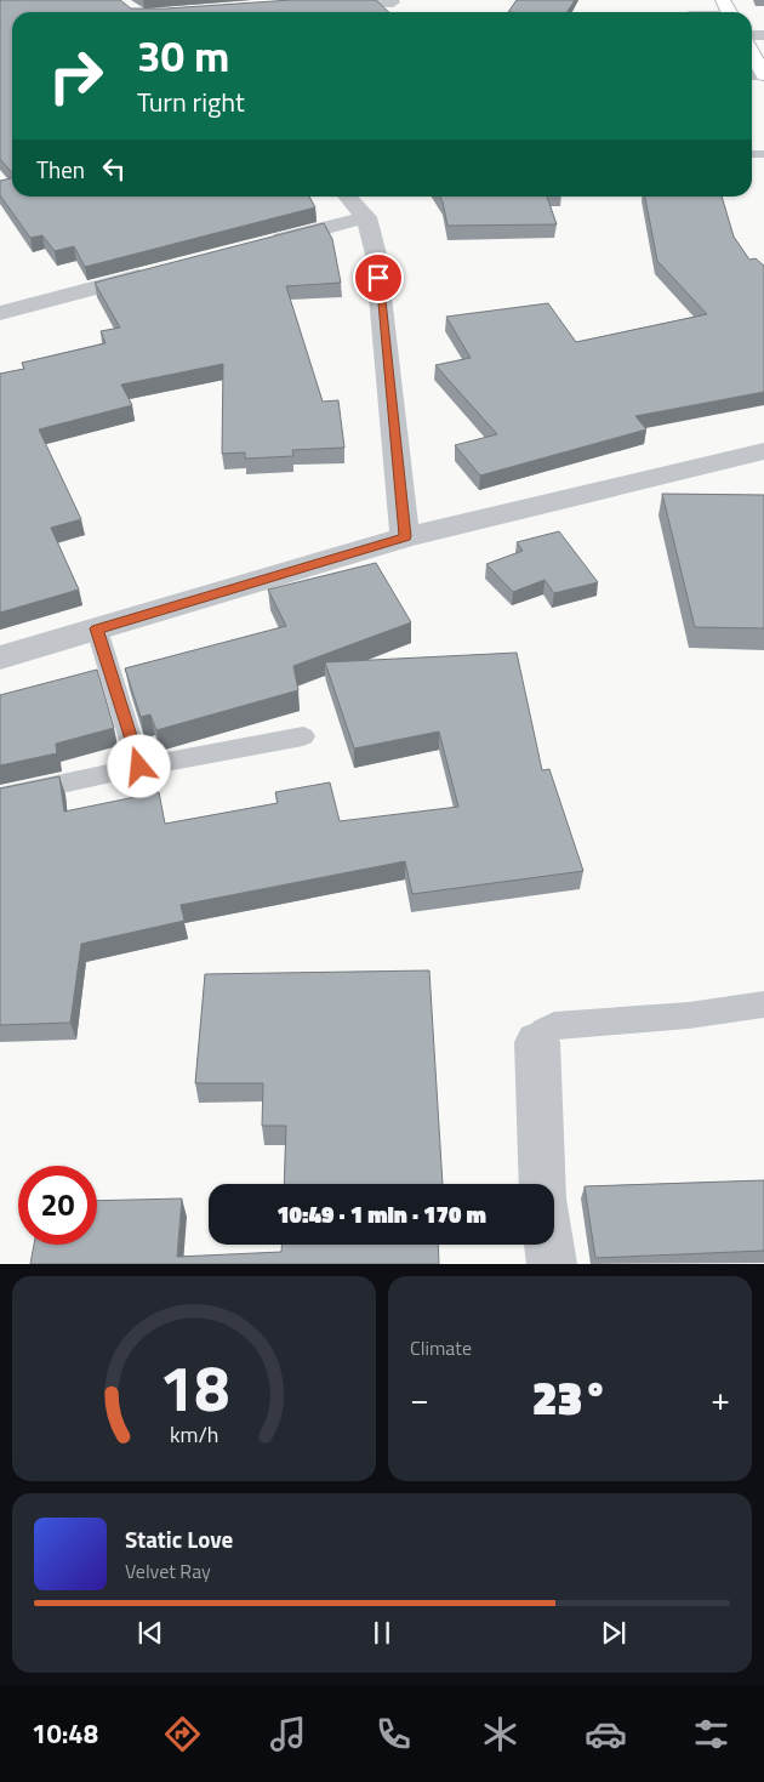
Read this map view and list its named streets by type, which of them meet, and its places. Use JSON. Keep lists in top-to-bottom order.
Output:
{
  "page": {
    "turn": ["30 m", "Turn right"],
    "then": "Then",
    "limit": "20",
    "trip": "10:49 · 1 min · 170 m",
    "tile": "Climate",
    "heat": ["−", "23°", "+"],
    "song": ["Static Love", "Velvet Ray"],
    "tabs": "10:48",
    "gauge": ["18", "km/h"]
  }
}
